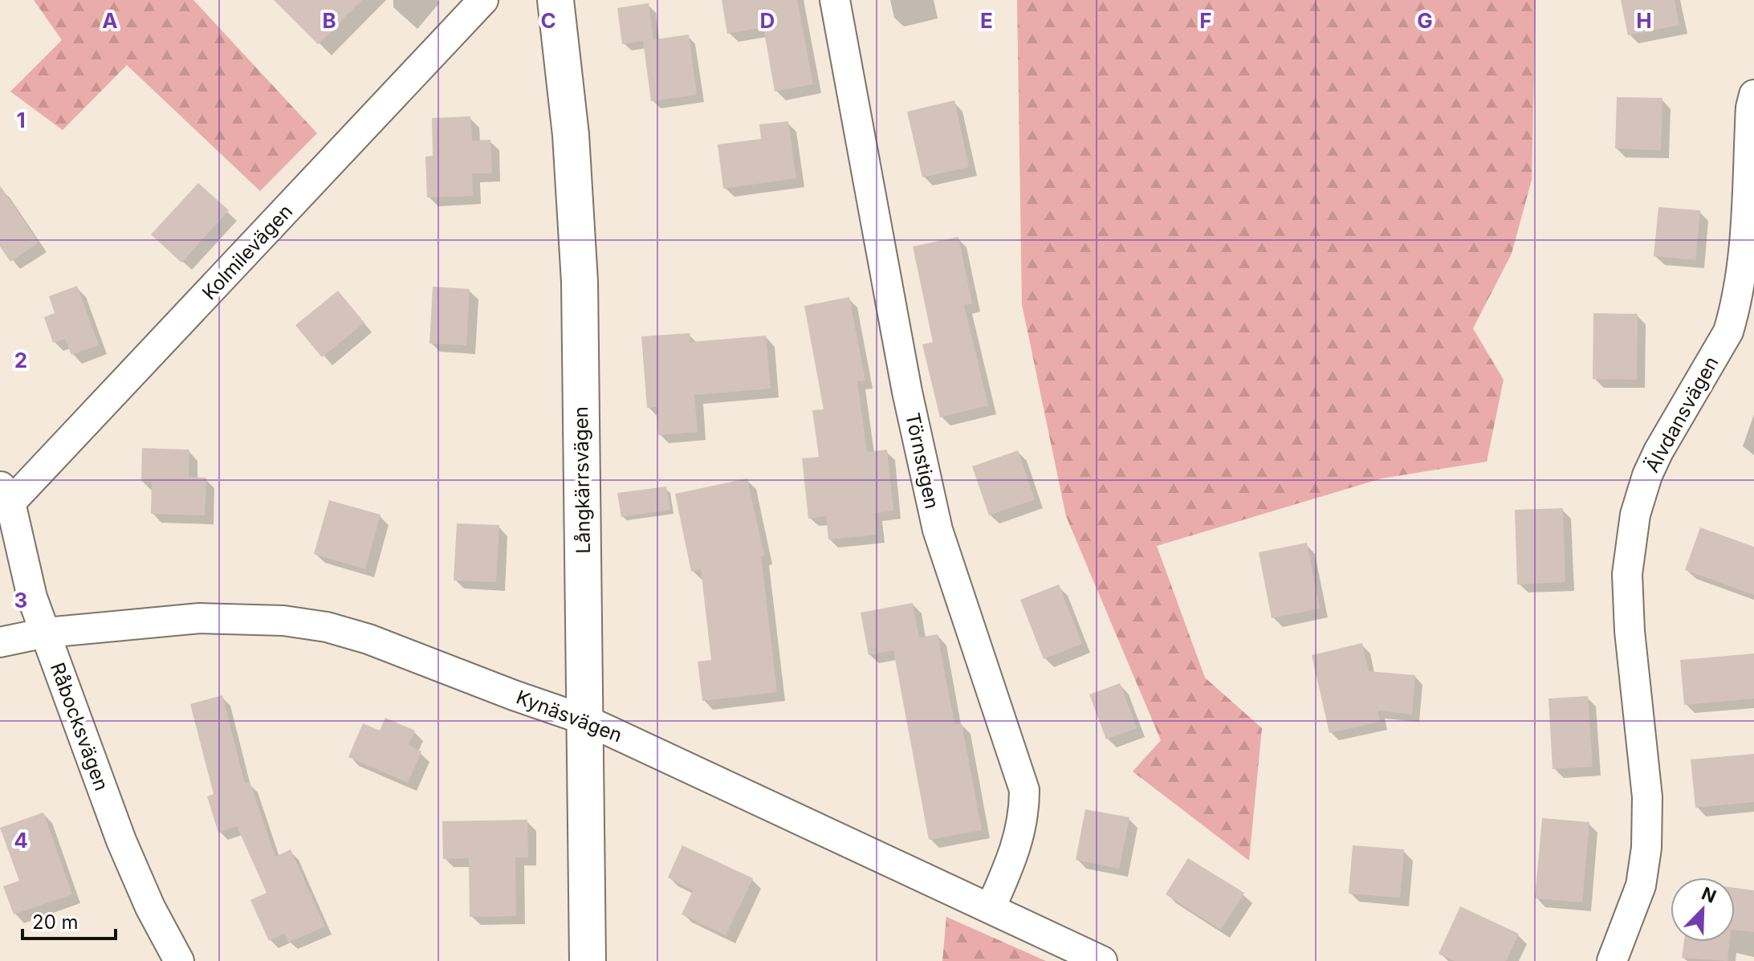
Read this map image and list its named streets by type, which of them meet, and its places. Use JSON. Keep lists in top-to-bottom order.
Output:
{
  "streets": {
    "street": [
      "Kolmilevägen",
      "Älvdansvägen",
      "Törnstigen",
      "Långkärrsvägen",
      "Kynäsvägen",
      "Råbocksvägen"
    ]
  },
  "crossings": [
    ["Kolmilevägen", "Råbocksvägen"],
    ["Törnstigen", "Kynäsvägen"],
    ["Långkärrsvägen", "Kynäsvägen"],
    ["Kynäsvägen", "Råbocksvägen"]
  ],
  "scale_bar": "20 m",
  "north": "top right",
  "grid": {
    "columns": [
      "A",
      "B",
      "C",
      "D",
      "E",
      "F",
      "G",
      "H"
    ],
    "rows": [
      "1",
      "2",
      "3",
      "4"
    ]
  }
}
